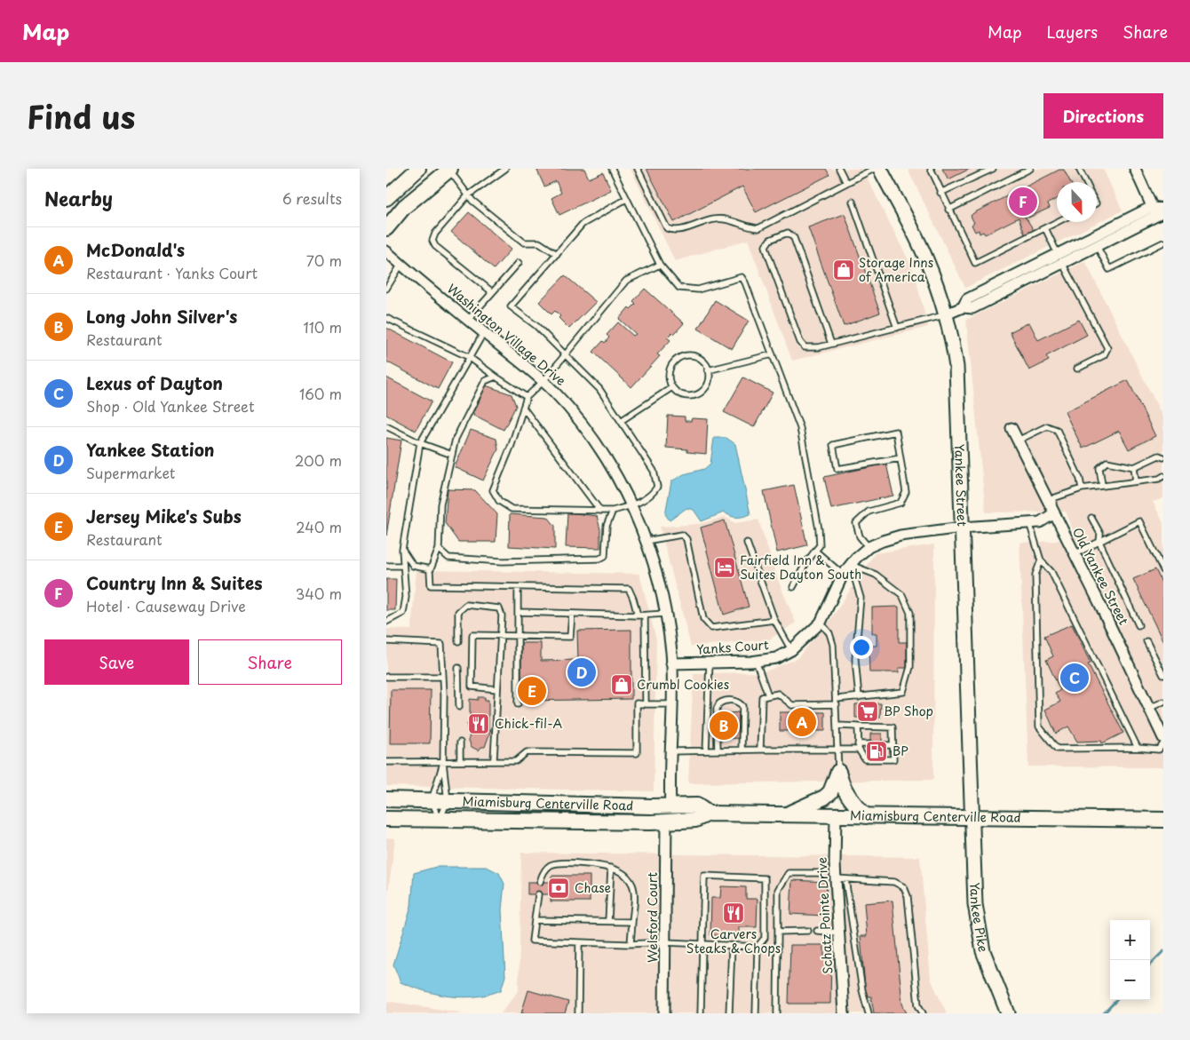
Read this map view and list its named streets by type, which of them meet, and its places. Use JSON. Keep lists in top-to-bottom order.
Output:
{
  "streets": {
    "main road": ["Miamisburg Centerville Road"],
    "street": [
      "Washington Village Drive",
      "Yankee Street",
      "Old Yankee Street",
      "Yanks Court",
      "Schatz Pointe Drive",
      "Welsford Court",
      "Yankee Pike"
    ]
  },
  "crossings": [
    ["Washington Village Drive", "Yanks Court"],
    ["Washington Village Drive", "Miamisburg Centerville Road"],
    ["Yankee Street", "Yanks Court"],
    ["Yankee Street", "Miamisburg Centerville Road"],
    ["Yankee Street", "Yankee Pike"],
    ["Old Yankee Street", "Yanks Court"],
    ["Miamisburg Centerville Road", "Schatz Pointe Drive"],
    ["Miamisburg Centerville Road", "Welsford Court"],
    ["Miamisburg Centerville Road", "Yankee Pike"]
  ],
  "places": {
    "shop": ["Storage Inns of America", "Crumbl Cookies"],
    "hotel": ["Fairfield Inn & Suites Dayton South"],
    "supermarket": ["BP Shop"],
    "restaurant": ["Chick-fil-A", "Carvers Steaks & Chops"],
    "fuel station": ["BP"],
    "bank": ["Chase"]
  },
  "north": "bottom",
  "page": {
    "header": "Map",
    "nav": ["Map", "Layers", "Share"],
    "title": "Find us",
    "buttons": [
      "Directions",
      ["Save", "Share"]
    ],
    "heading": ["Nearby", "6 results"],
    "pins": [
      "F",
      "D",
      "C",
      "E",
      "A",
      "B"
    ],
    "list": [
      {
        "mark": "A",
        "name": "McDonald's",
        "note": "Restaurant · Yanks Court",
        "value": "70 m"
      },
      {
        "mark": "B",
        "name": "Long John Silver's",
        "note": "Restaurant",
        "value": "110 m"
      },
      {
        "mark": "C",
        "name": "Lexus of Dayton",
        "note": "Shop · Old Yankee Street",
        "value": "160 m"
      },
      {
        "mark": "D",
        "name": "Yankee Station",
        "note": "Supermarket",
        "value": "200 m"
      },
      {
        "mark": "E",
        "name": "Jersey Mike's Subs",
        "note": "Restaurant",
        "value": "240 m"
      },
      {
        "mark": "F",
        "name": "Country Inn & Suites",
        "note": "Hotel · Causeway Drive",
        "value": "340 m"
      }
    ],
    "map_buttons": ["+", "−"]
  }
}
